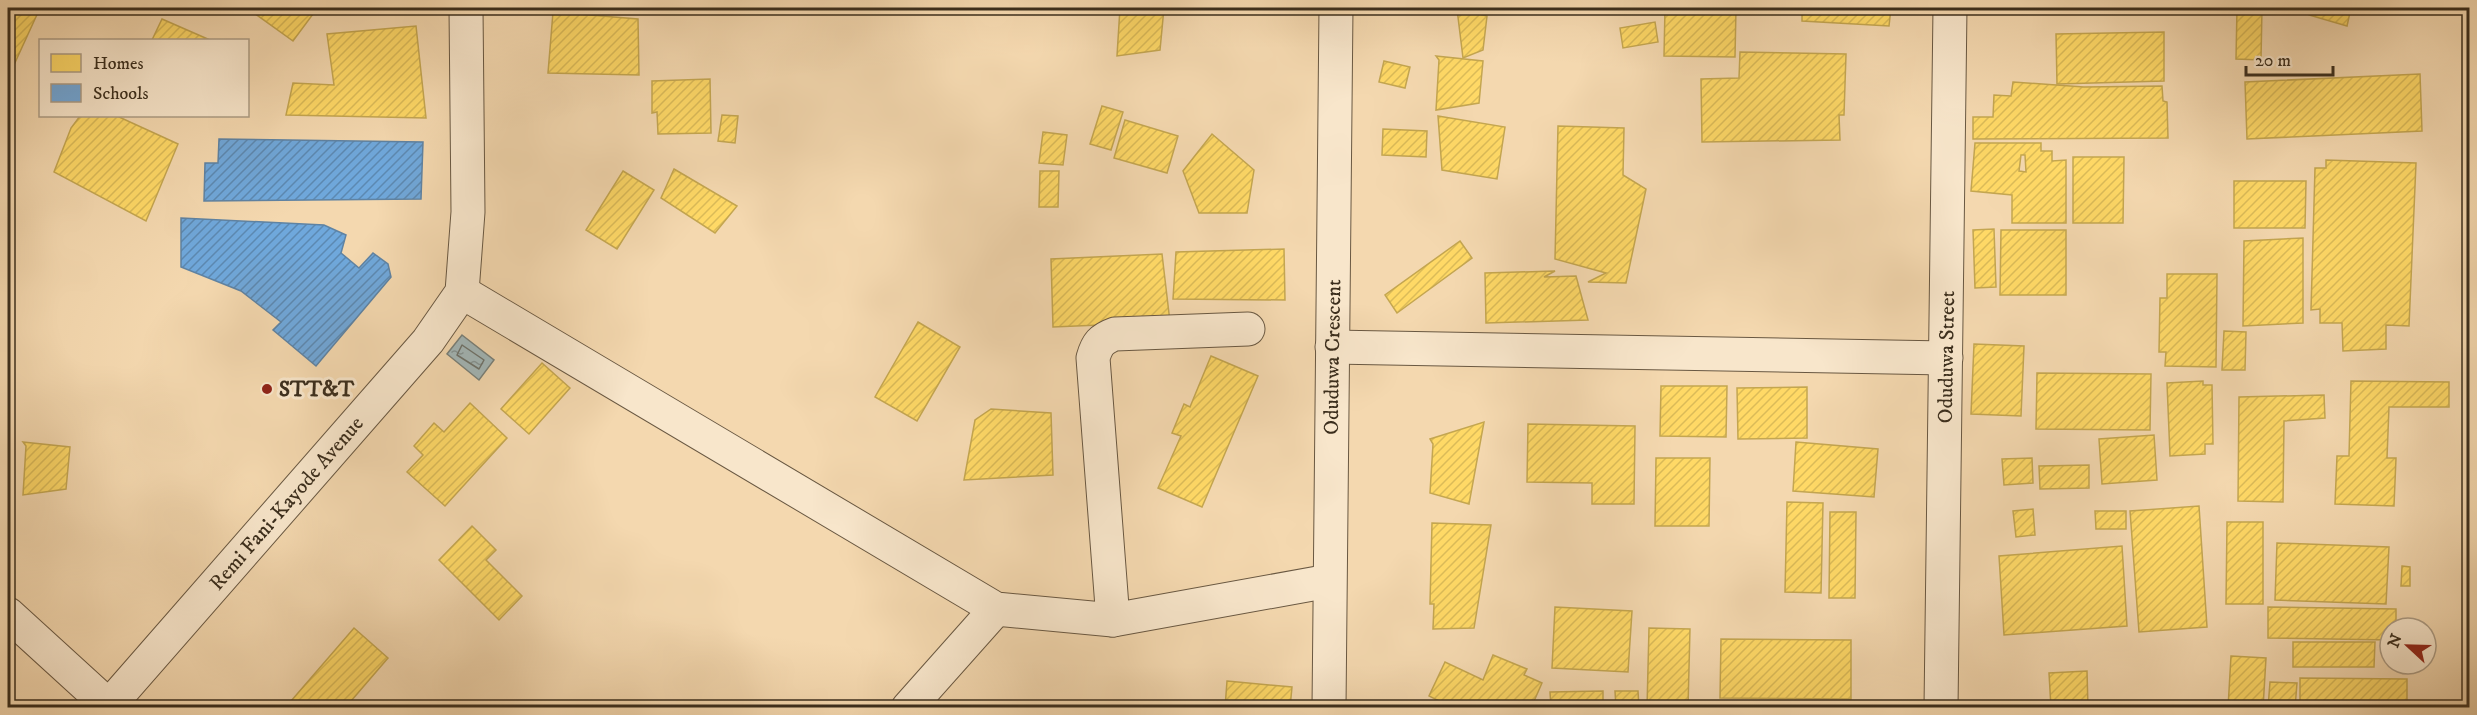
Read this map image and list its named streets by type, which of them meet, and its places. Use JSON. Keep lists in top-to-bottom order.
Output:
{
  "streets": {
    "street": ["Oduduwa Crescent", "Oduduwa Street", "Remi Fani-Kayode Avenue"]
  },
  "places": ["STT&T"],
  "legend": ["Homes", "Schools"],
  "scale_bar": "20 m",
  "north": "left"
}
